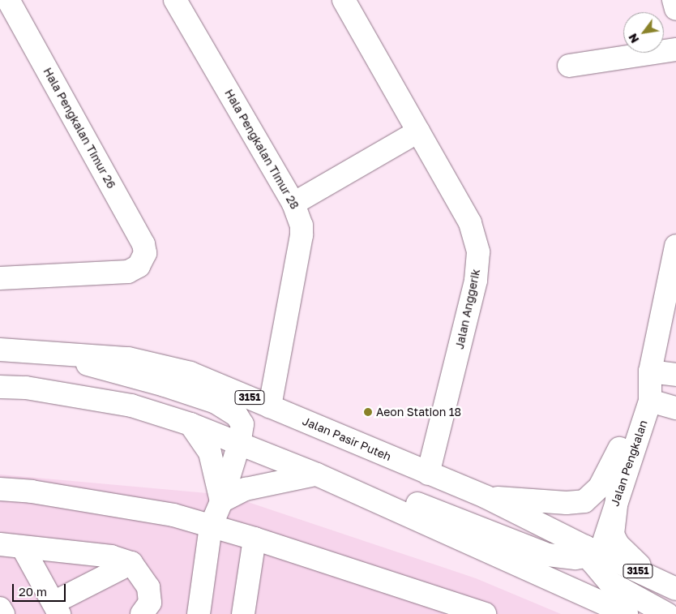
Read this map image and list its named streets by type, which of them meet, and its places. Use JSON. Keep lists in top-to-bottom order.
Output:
{
  "streets": {
    "street": [
      "Hala Pengkalan Timur 26",
      "Hala Pengkalan Timur 28",
      "Jalan Anggerik",
      "3151",
      "Jalan Pasir Puteh",
      "Jalan Pengkalan"
    ]
  },
  "crossings": [
    ["Hala Pengkalan Timur 28", "Jalan Pasir Puteh"],
    ["Jalan Anggerik", "Jalan Pasir Puteh"],
    ["Jalan Pasir Puteh", "Jalan Pengkalan"]
  ],
  "places": ["Aeon Station 18"],
  "scale_bar": "20 m",
  "north": "bottom left"
}
